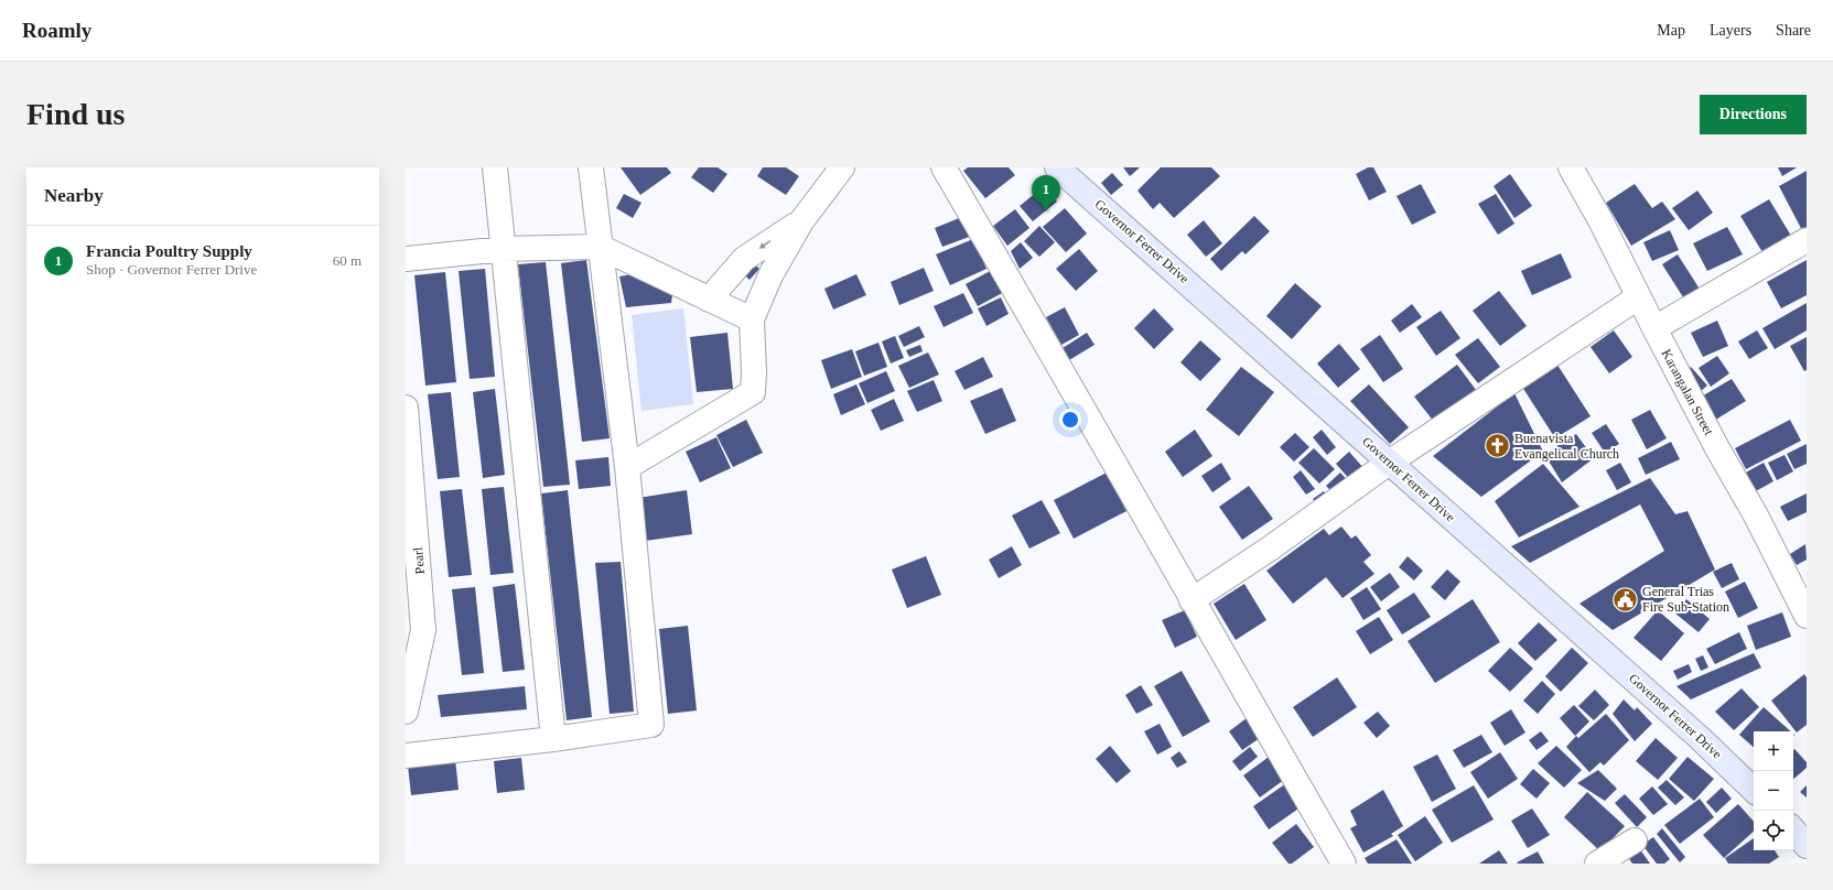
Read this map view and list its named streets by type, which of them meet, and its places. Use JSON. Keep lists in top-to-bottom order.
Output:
{
  "streets": {
    "main road": ["Governor Ferrer Drive"],
    "street": ["Karangalan Street", "Pearl"]
  },
  "places": {
    "church": ["Buenavista Evangelical Church"],
    "public building": ["General Trias Fire Sub-Station"]
  },
  "page": {
    "header": "Roamly",
    "nav": ["Map", "Layers", "Share"],
    "buttons": "Directions",
    "title": "Find us",
    "heading": "Nearby",
    "pins": "1",
    "list": [
      {
        "mark": "1",
        "name": "Francia Poultry Supply",
        "note": "Shop · Governor Ferrer Drive",
        "value": "60 m"
      }
    ],
    "map_buttons": ["+", "−"]
  }
}
